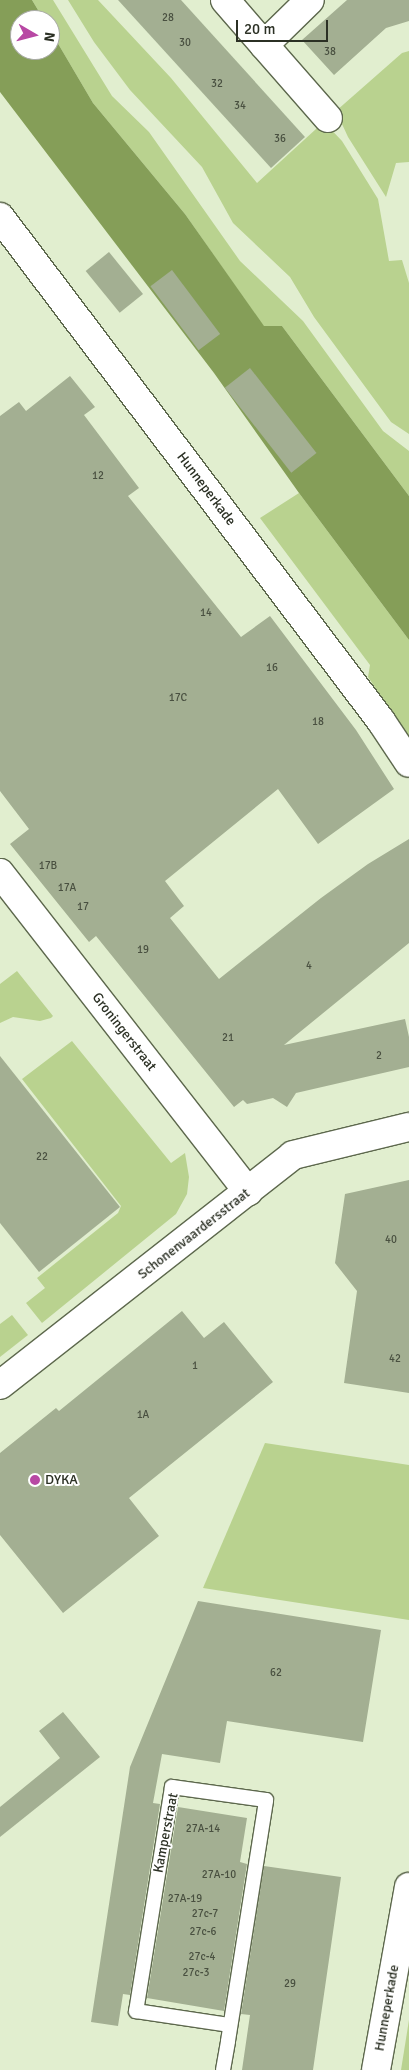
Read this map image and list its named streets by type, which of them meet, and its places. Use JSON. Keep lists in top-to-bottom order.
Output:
{
  "streets": {
    "street": ["Hunneperkade", "Groningerstraat", "Schonenvaardersstraat"],
    "lane": ["Kamperstraat"]
  },
  "crossings": [
    ["Groningerstraat", "Schonenvaardersstraat"]
  ],
  "places": ["DYKA"],
  "house_numbers": [
    "28",
    "30",
    "38",
    "32",
    "34",
    "36",
    "12",
    "14",
    "16",
    "17C",
    "18",
    "17B",
    "17A",
    "17",
    "19",
    "4",
    "21",
    "2",
    "22",
    "40",
    "42",
    "1",
    "1A",
    "62",
    "27A-14",
    "27A-10",
    "27A-19",
    "27c-7",
    "27c-6",
    "27c-4",
    "27c-3",
    "29"
  ],
  "scale_bar": "20 m",
  "north": "right"
}
